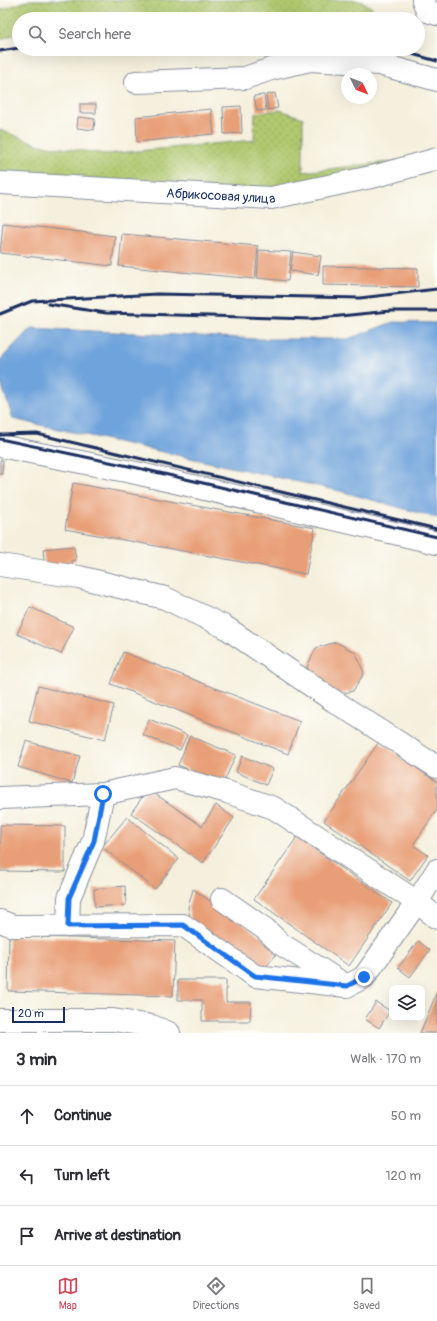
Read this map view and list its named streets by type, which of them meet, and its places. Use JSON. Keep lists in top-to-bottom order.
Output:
{
  "streets": {
    "main road": ["Абрикосовая улица"]
  },
  "scale_bar": "20 m",
  "north": "bottom right",
  "page": {
    "search": "Search here",
    "scale": "20 m",
    "heading": ["3 min", "Walk · 170 m"],
    "list": [
      ["Continue", "50 m"],
      ["Turn left", "120 m"],
      "Arrive at destination"
    ],
    "nav": ["Map", "Directions", "Saved"]
  }
}
